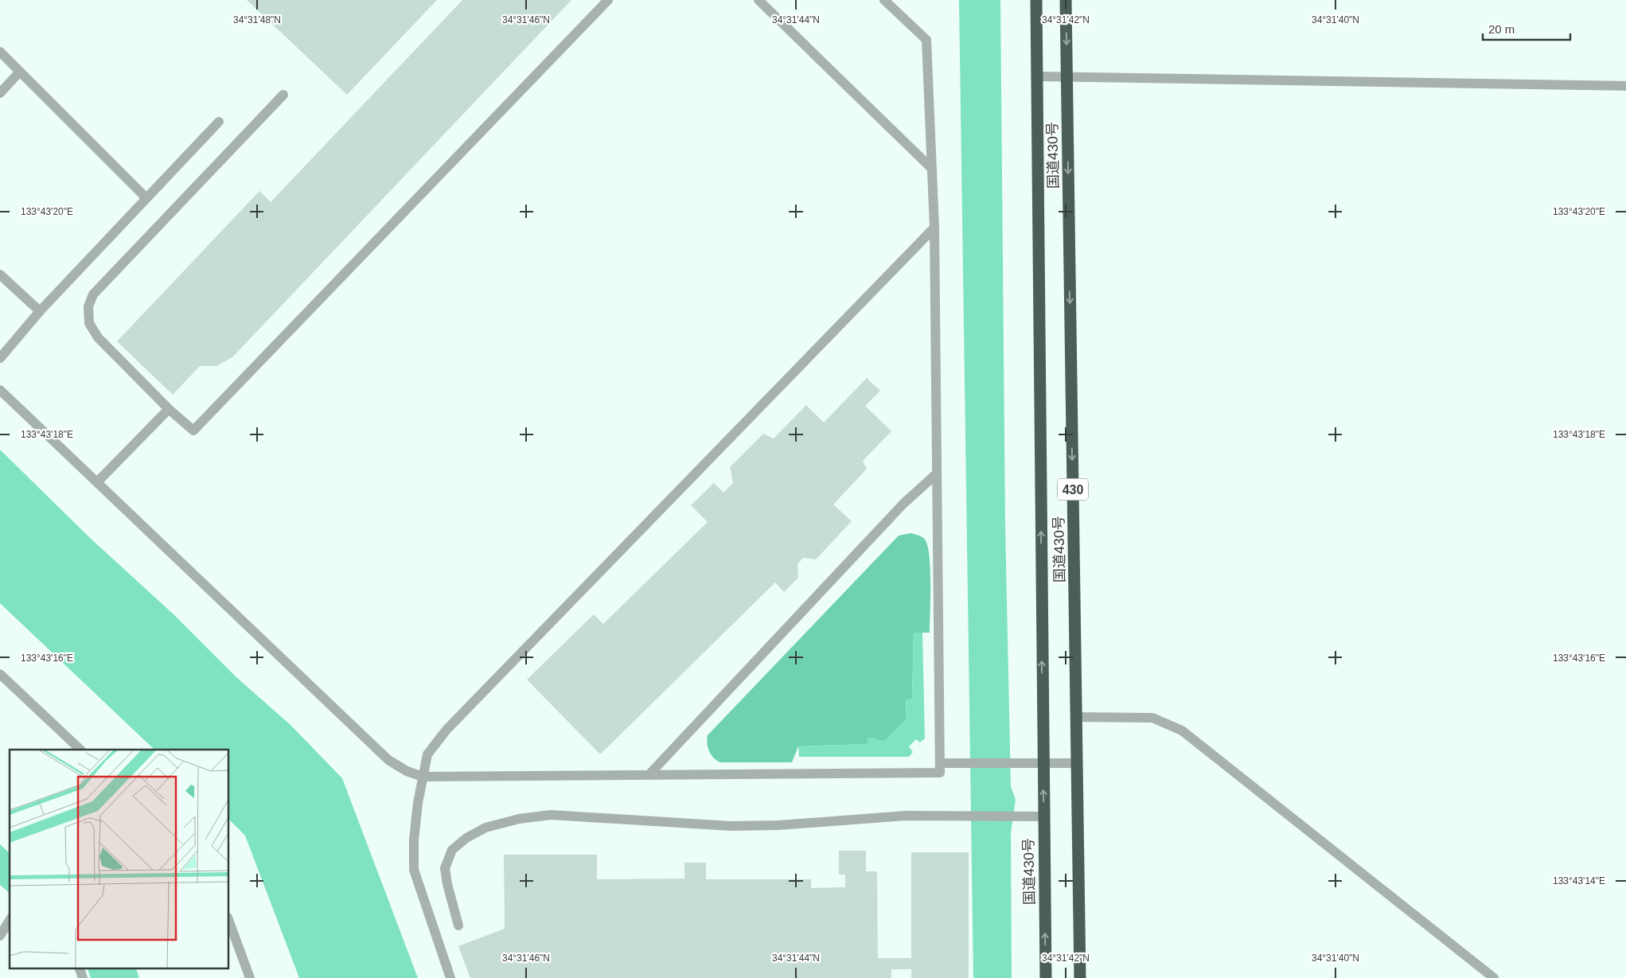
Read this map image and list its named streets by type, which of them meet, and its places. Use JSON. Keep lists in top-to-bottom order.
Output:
{
  "streets": {
    "highway": ["国道430号", "430"]
  },
  "scale_bar": "20 m",
  "coordinates": [
    "34°31'48\"N",
    "34°31'46\"N",
    "34°31'44\"N",
    "34°31'42\"N",
    "34°31'40\"N",
    "133°43'20\"E",
    "133°43'18\"E",
    "133°43'16\"E",
    "133°43'14\"E"
  ]
}
